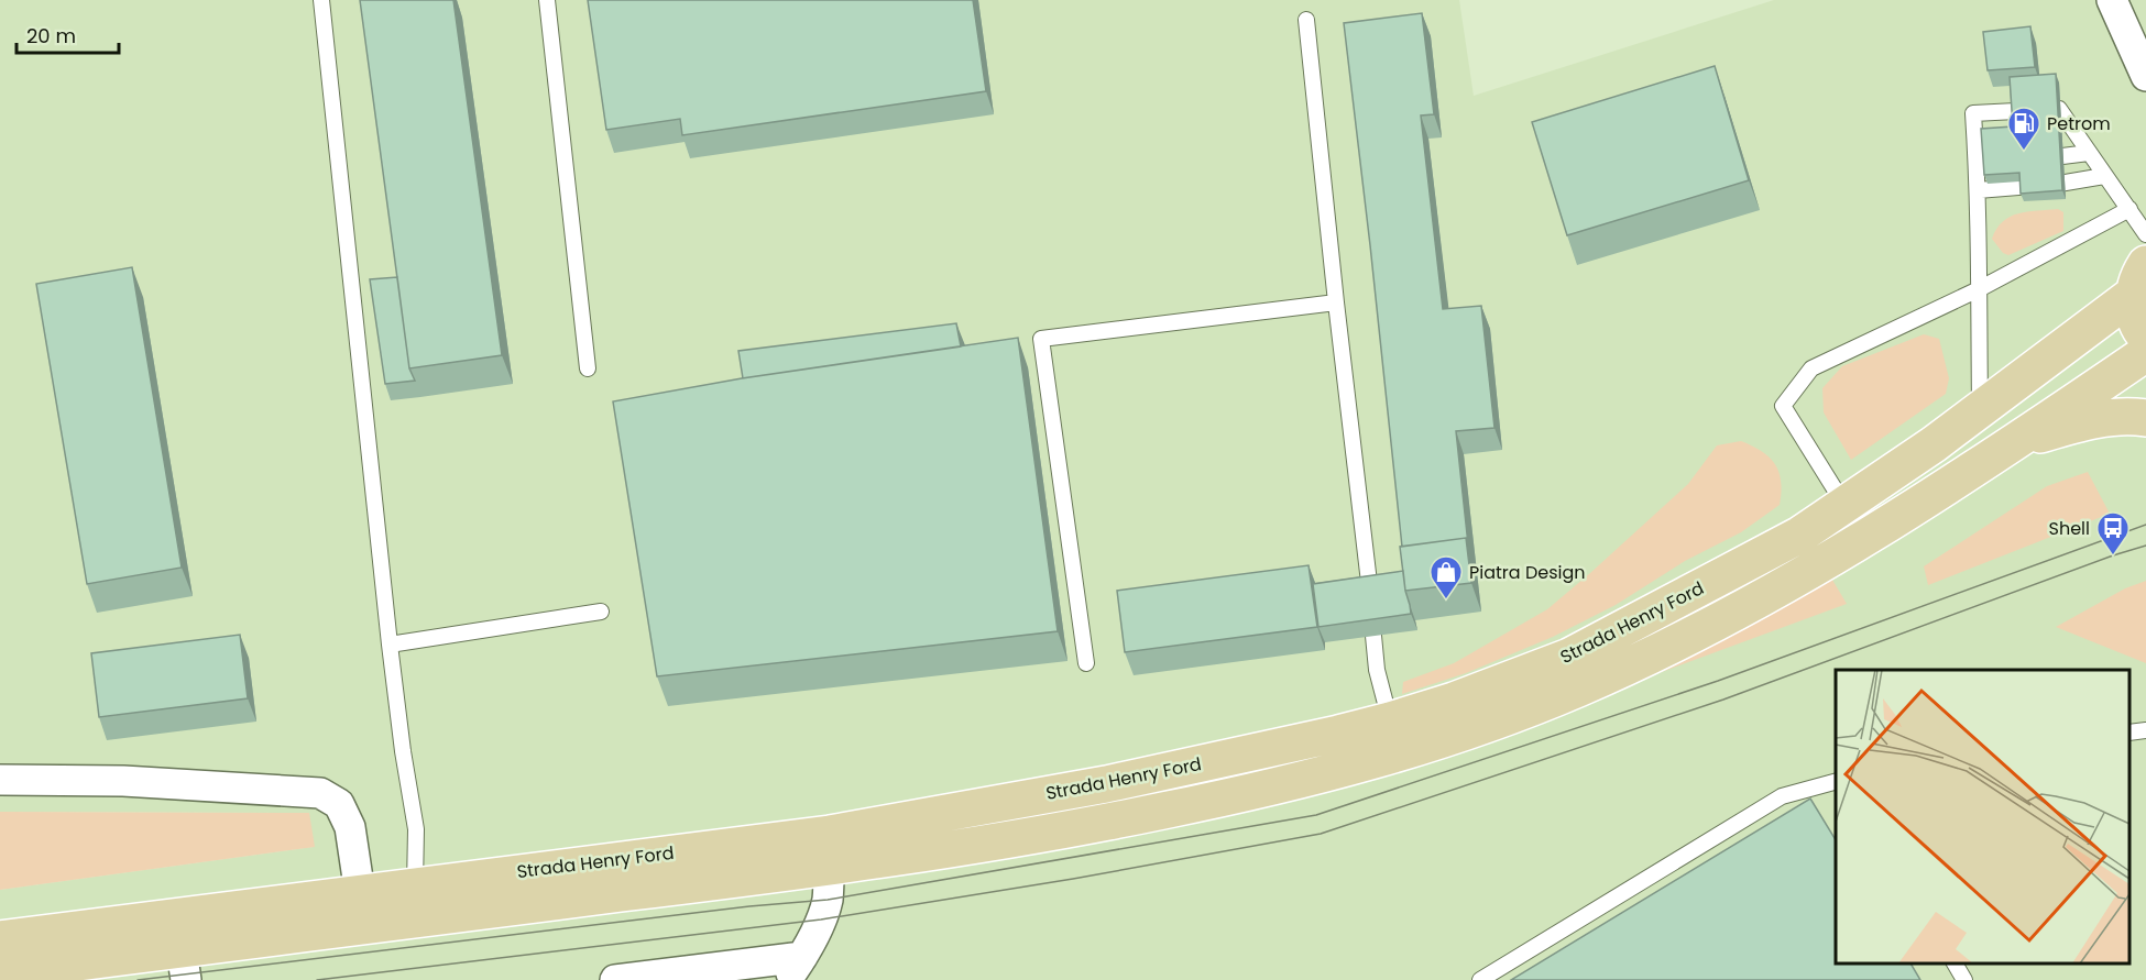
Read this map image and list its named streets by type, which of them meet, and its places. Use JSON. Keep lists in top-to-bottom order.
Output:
{
  "streets": {
    "main road": ["Strada Henry Ford"]
  },
  "places": {
    "fuel station": ["Petrom"],
    "bus stop": ["Shell"],
    "shop": ["Piatra Design"]
  },
  "scale_bar": "20 m"
}
